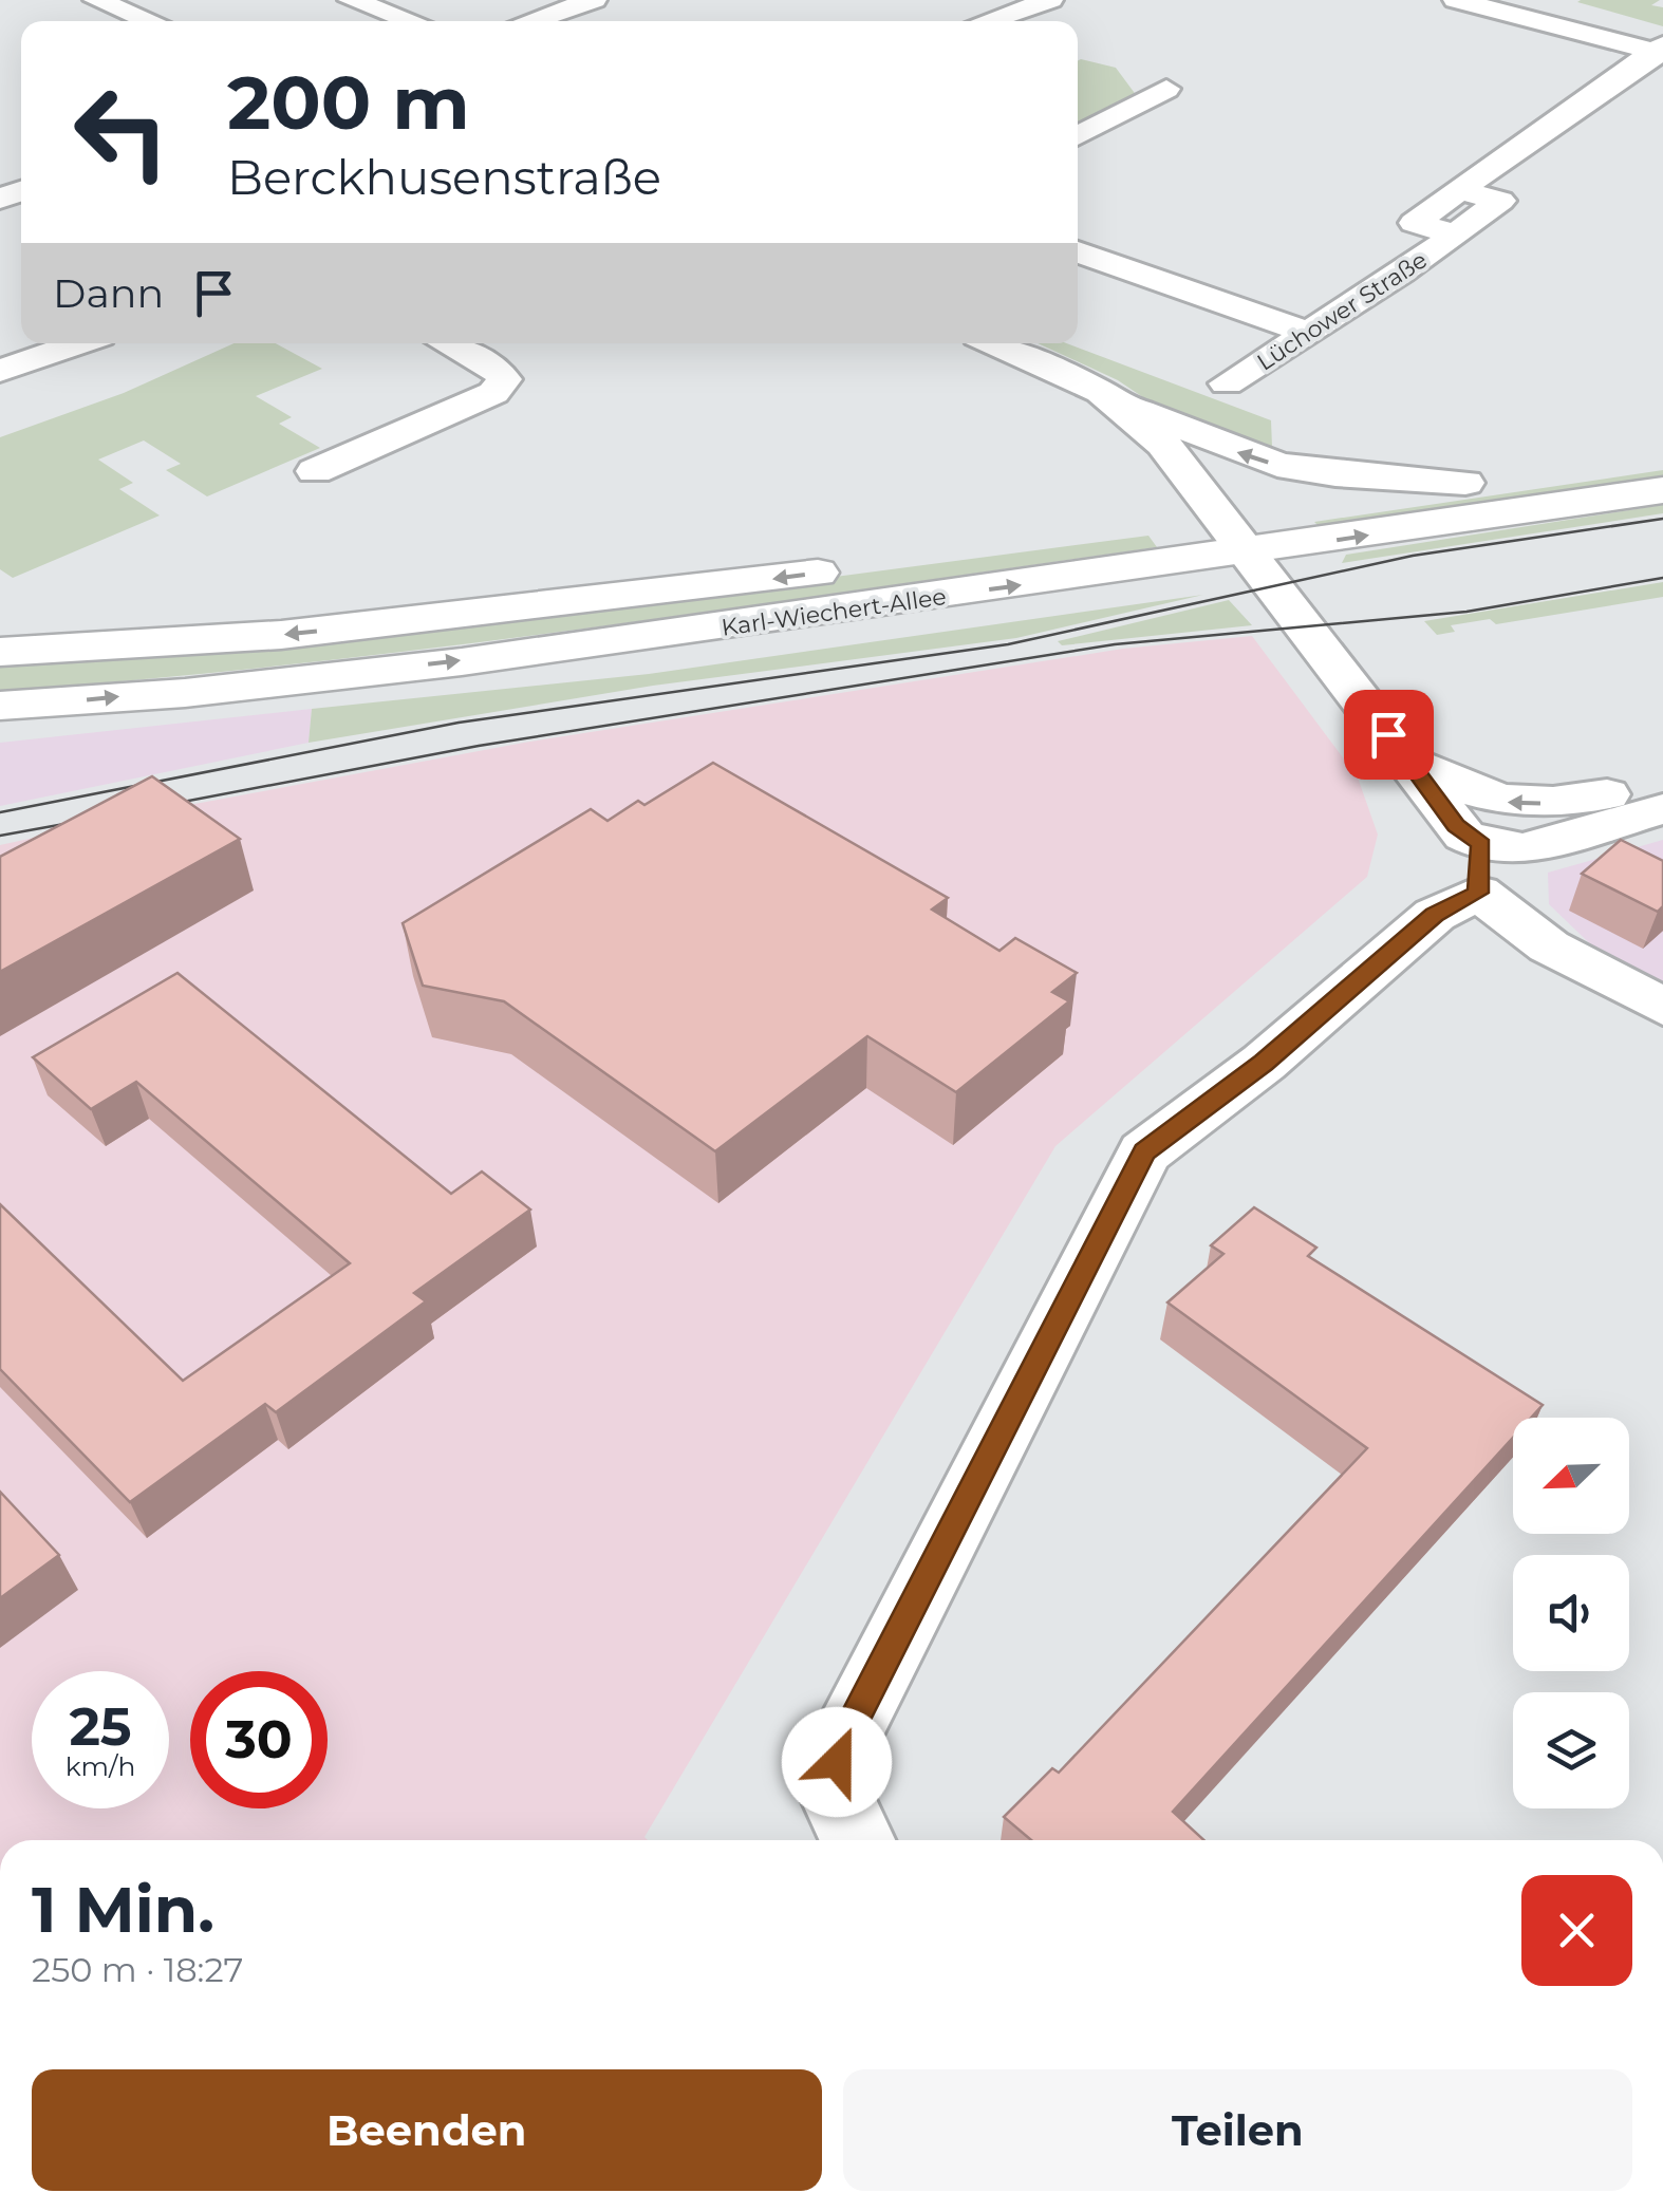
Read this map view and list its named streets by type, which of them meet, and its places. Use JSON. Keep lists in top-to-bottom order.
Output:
{
  "streets": {
    "main road": ["Karl-Wiechert-Allee"],
    "street": ["Lüchower Straße"]
  },
  "north": "bottom left",
  "page": {
    "turn": ["200 m", "Berckhusenstraße"],
    "then": "Dann",
    "speed": "25 km/h",
    "limit": "30",
    "heading": ["1 Min.", "250 m · 18:27"],
    "buttons": ["Beenden", "Teilen"]
  }
}
